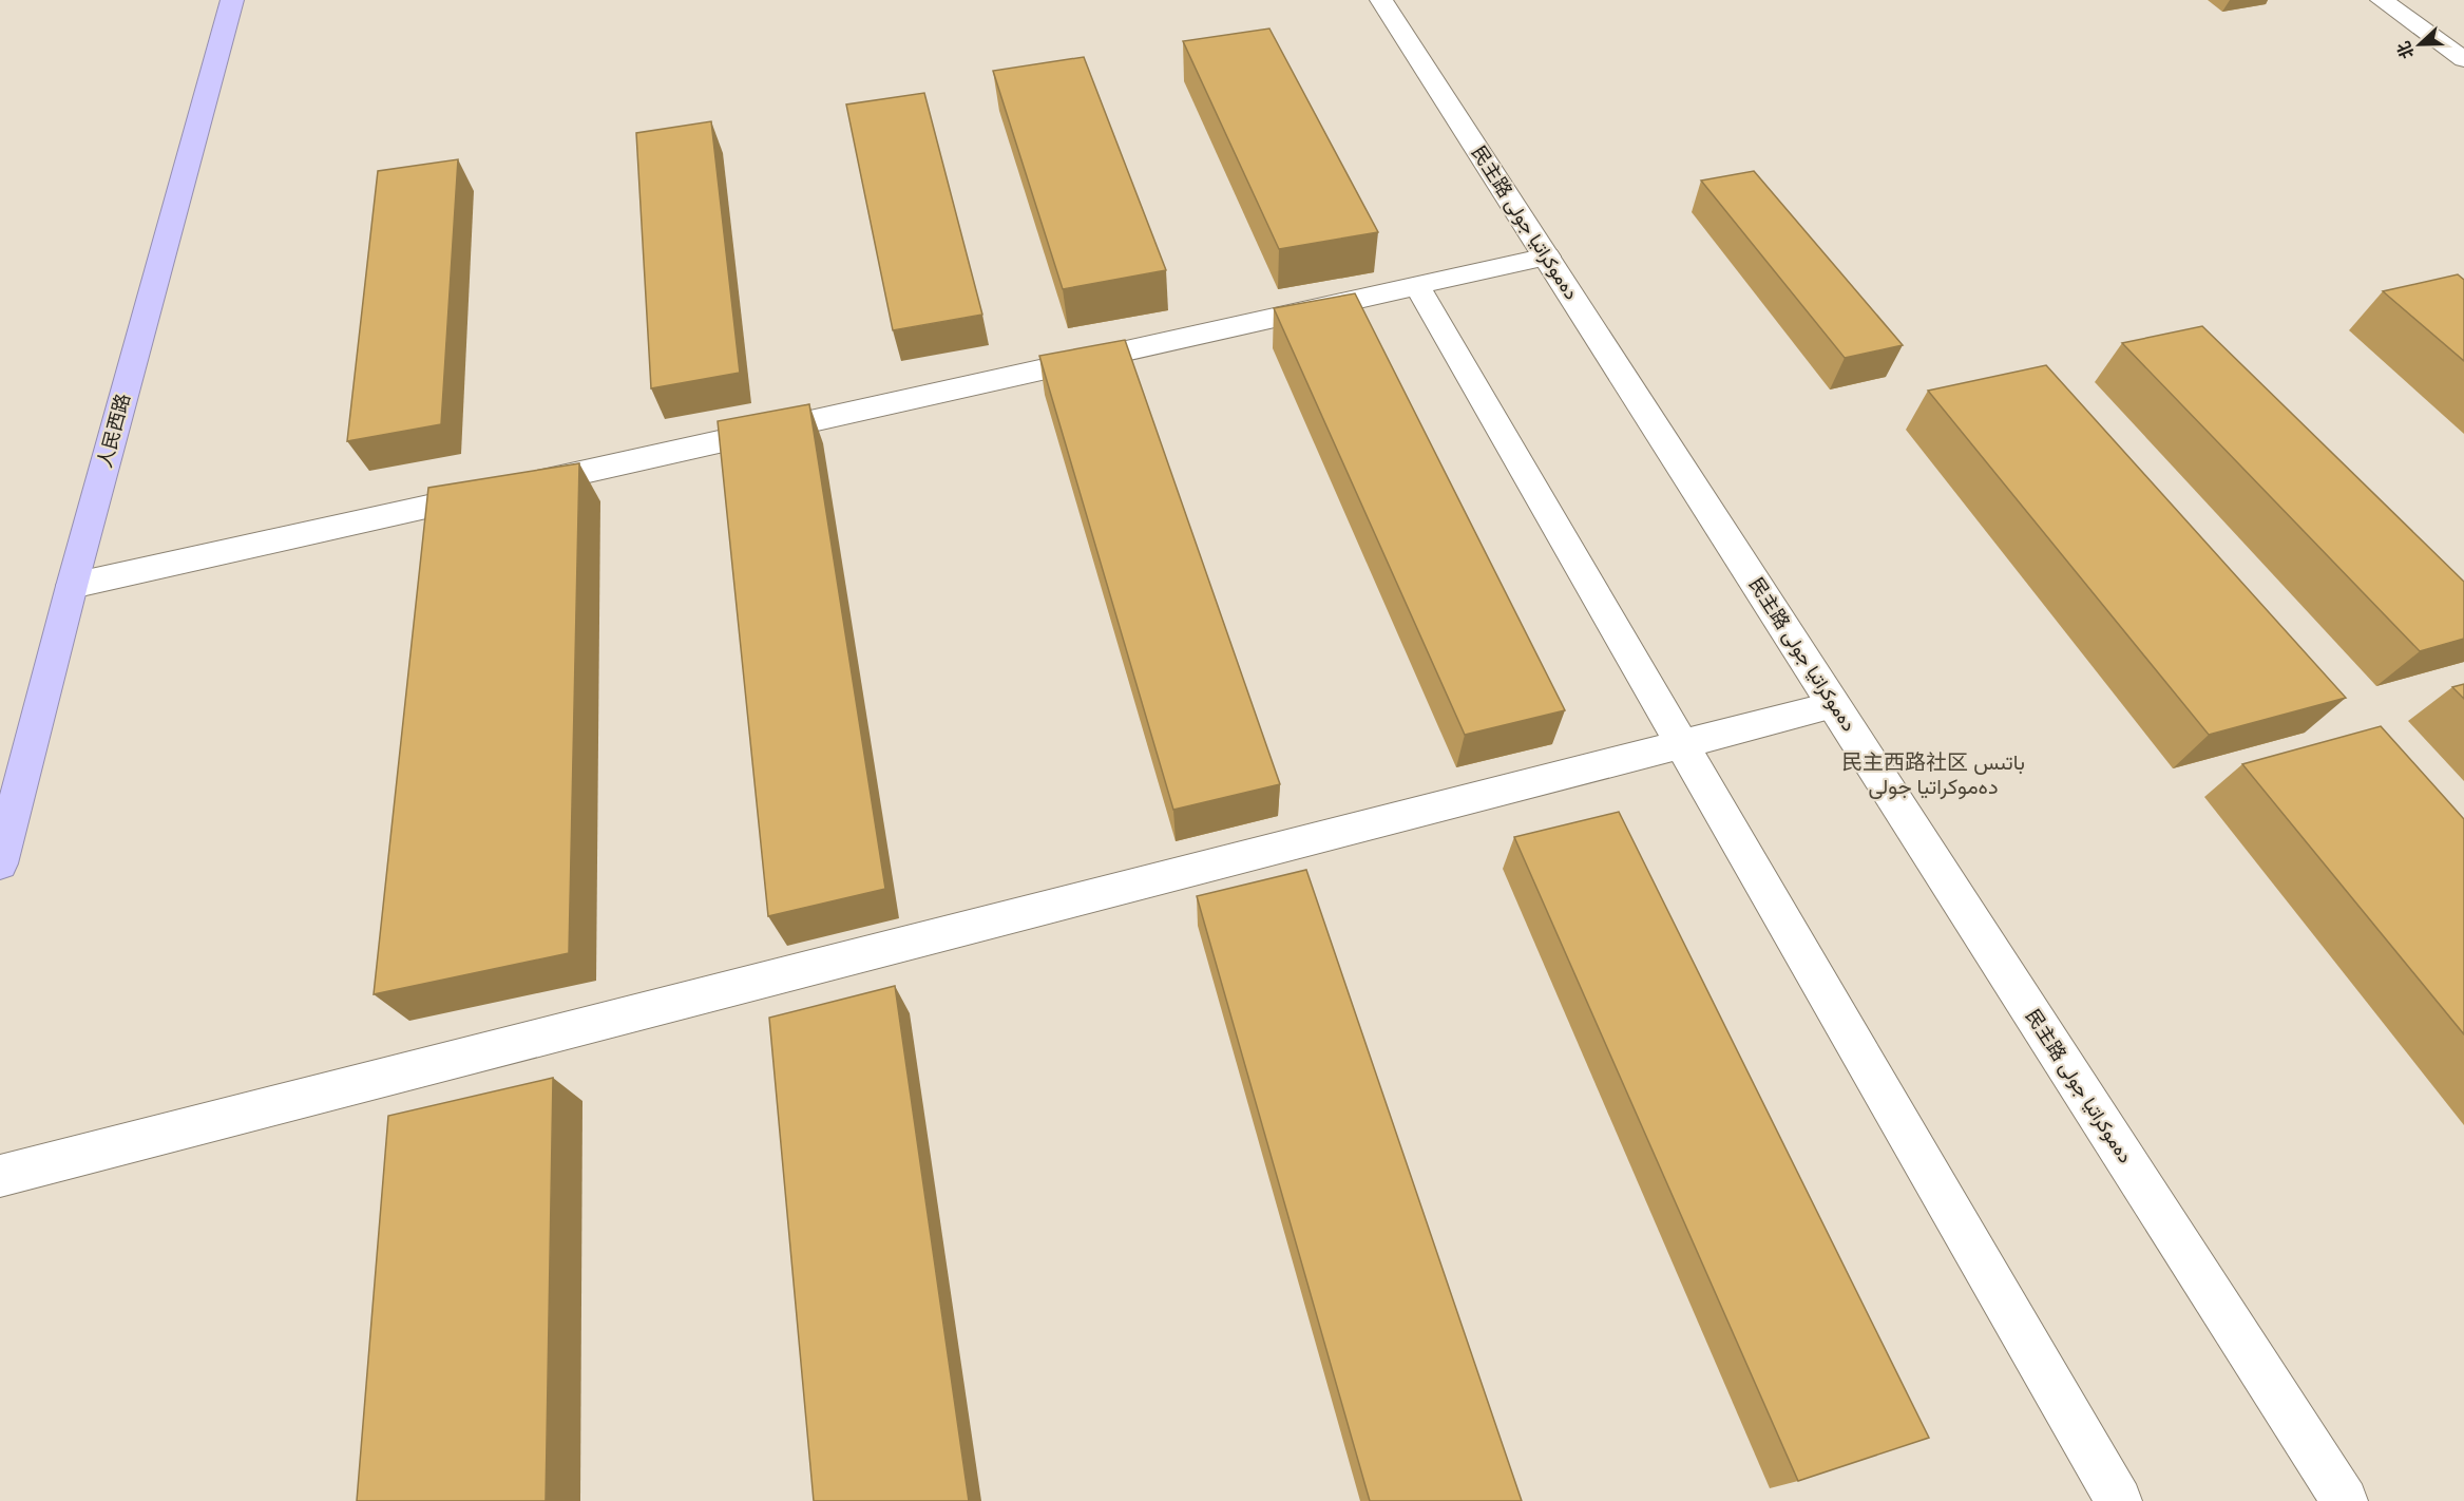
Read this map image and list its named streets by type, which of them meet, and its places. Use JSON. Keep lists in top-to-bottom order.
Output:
{
  "streets": {
    "highway": ["人民西路"],
    "street": ["民主路 دەموكراتيا جولى"]
  },
  "districts": ["民主西路社区 باتىس دەموكراتيا جولى"],
  "north": "left"
}
